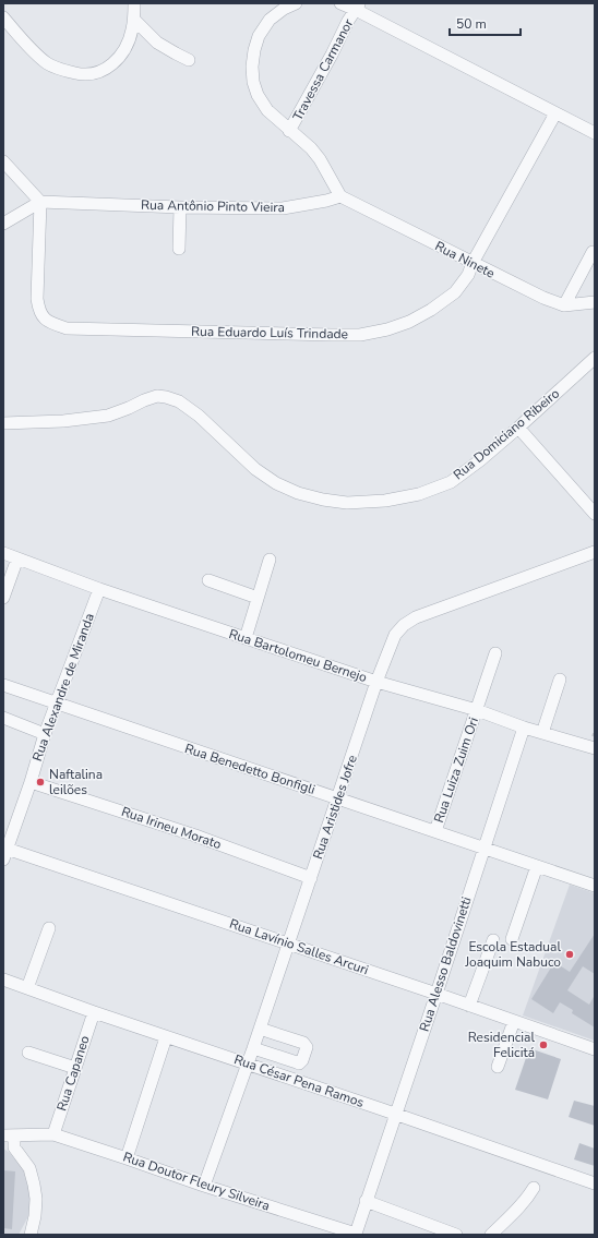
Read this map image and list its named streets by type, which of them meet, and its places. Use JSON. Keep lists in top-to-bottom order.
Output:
{
  "streets": {
    "street": [
      "Travessa Carmanor",
      "Rua Antônio Pinto Vieira",
      "Rua Ninete",
      "Rua Eduardo Luís Trindade",
      "Rua Domiciano Ribeiro",
      "Rua Bartolomeu Bernejo",
      "Rua Alexandre de Miranda",
      "Rua Benedetto Bonfigli",
      "Rua Luiza Zuim Ori",
      "Rua Aristides Jofre",
      "Rua Irineu Morato",
      "Rua Lavínio Salles Arcuri",
      "Rua Alesso Baldovinetti",
      "Rua Capaneo",
      "Rua César Pena Ramos",
      "Rua Doutor Fleury Silveira"
    ]
  },
  "crossings": [
    ["Rua Antônio Pinto Vieira", "Rua Ninete"],
    ["Rua Antônio Pinto Vieira", "Rua Eduardo Luís Trindade"],
    ["Rua Ninete", "Rua Eduardo Luís Trindade"],
    ["Rua Bartolomeu Bernejo", "Rua Alexandre de Miranda"],
    ["Rua Bartolomeu Bernejo", "Rua Luiza Zuim Ori"],
    ["Rua Bartolomeu Bernejo", "Rua Aristides Jofre"],
    ["Rua Bartolomeu Bernejo", "Rua Alesso Baldovinetti"],
    ["Rua Alexandre de Miranda", "Rua Benedetto Bonfigli"],
    ["Rua Alexandre de Miranda", "Rua Irineu Morato"],
    ["Rua Alexandre de Miranda", "Rua Lavínio Salles Arcuri"],
    ["Rua Benedetto Bonfigli", "Rua Luiza Zuim Ori"],
    ["Rua Benedetto Bonfigli", "Rua Aristides Jofre"],
    ["Rua Benedetto Bonfigli", "Rua Alesso Baldovinetti"],
    ["Rua Aristides Jofre", "Rua Irineu Morato"],
    ["Rua Aristides Jofre", "Rua Lavínio Salles Arcuri"],
    ["Rua Aristides Jofre", "Rua César Pena Ramos"],
    ["Rua Aristides Jofre", "Rua Doutor Fleury Silveira"],
    ["Rua Lavínio Salles Arcuri", "Rua Alesso Baldovinetti"],
    ["Rua Alesso Baldovinetti", "Rua César Pena Ramos"],
    ["Rua Alesso Baldovinetti", "Rua Doutor Fleury Silveira"],
    ["Rua Capaneo", "Rua César Pena Ramos"],
    ["Rua Capaneo", "Rua Doutor Fleury Silveira"]
  ],
  "places": ["Naftalina leilões", "Escola Estadual Joaquim Nabuco", "Residencial Felicitá"],
  "scale_bar": "50 m"
}
